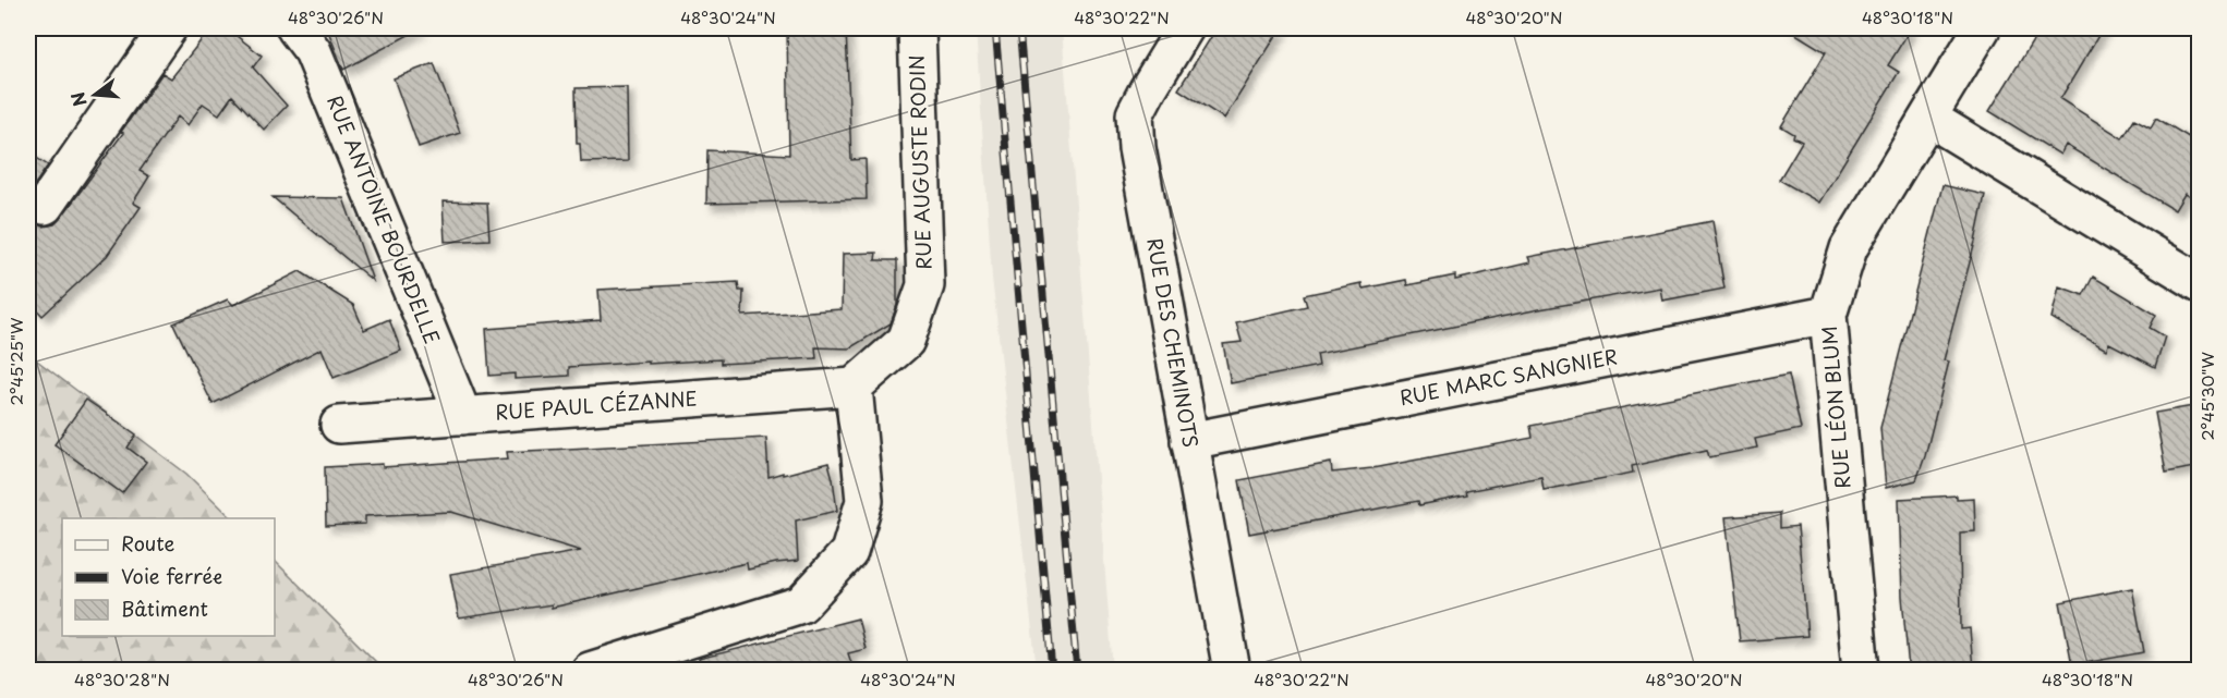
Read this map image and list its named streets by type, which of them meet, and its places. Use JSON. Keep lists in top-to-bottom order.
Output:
{
  "streets": {
    "street": [
      "RUE AUGUSTE RODIN",
      "RUE ANTOINE BOURDELLE",
      "RUE DES CHEMINOTS",
      "RUE MARC SANGNIER",
      "RUE PAUL CÉZANNE",
      "RUE LÉON BLUM"
    ]
  },
  "crossings": [
    ["RUE AUGUSTE RODIN", "RUE PAUL CÉZANNE"],
    ["RUE ANTOINE BOURDELLE", "RUE PAUL CÉZANNE"],
    ["RUE DES CHEMINOTS", "RUE MARC SANGNIER"],
    ["RUE MARC SANGNIER", "RUE LÉON BLUM"]
  ],
  "legend": ["Route", "Voie ferrée", "Bâtiment"],
  "north": "left",
  "coordinates": [
    "48°30'26\"N",
    "48°30'24\"N",
    "48°30'22\"N",
    "48°30'20\"N",
    "48°30'18\"N",
    "2°45'25\"W",
    "2°45'30\"W",
    "48°30'28\"N"
  ]
}
